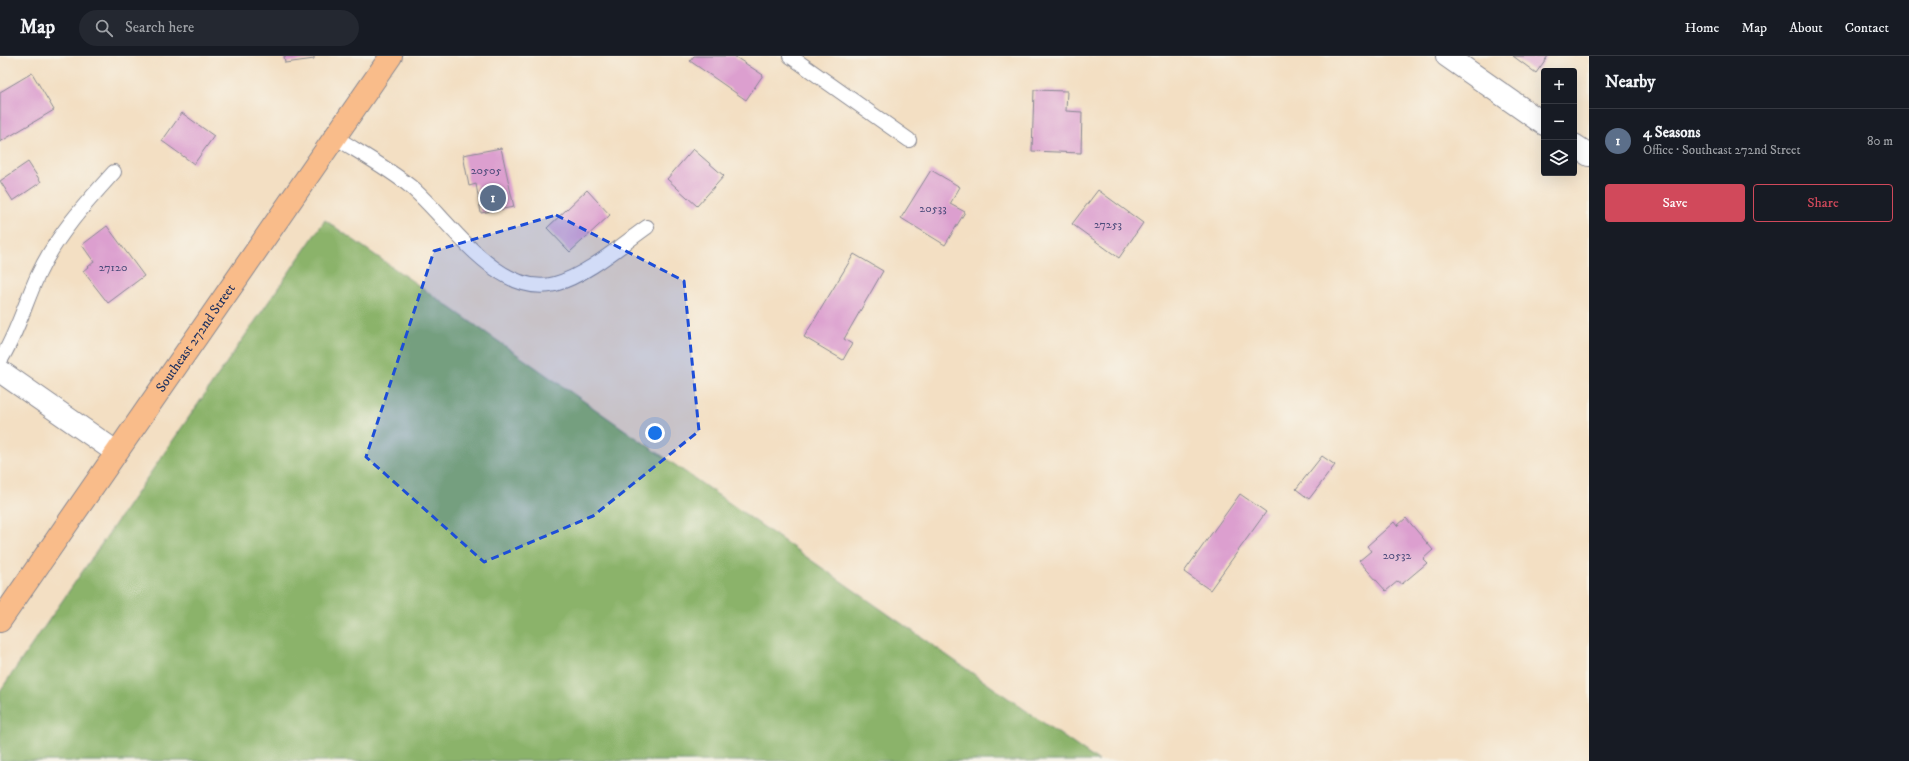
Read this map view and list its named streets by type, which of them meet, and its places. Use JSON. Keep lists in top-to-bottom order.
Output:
{
  "streets": {
    "main road": ["Southeast 272nd Street"]
  },
  "house_numbers": [
    "20505",
    "20533",
    "27253",
    "27120",
    "20532"
  ],
  "page": {
    "header": "Map",
    "search": "Search here",
    "nav": [
      "Home",
      "Map",
      "About",
      "Contact"
    ],
    "heading": "Nearby",
    "map_buttons": ["+", "−"],
    "list": [
      {
        "mark": "1",
        "name": "4 Seasons",
        "note": "Office · Southeast 272nd Street",
        "value": "80 m"
      }
    ],
    "buttons": ["Save", "Share"],
    "pins": "1"
  }
}
